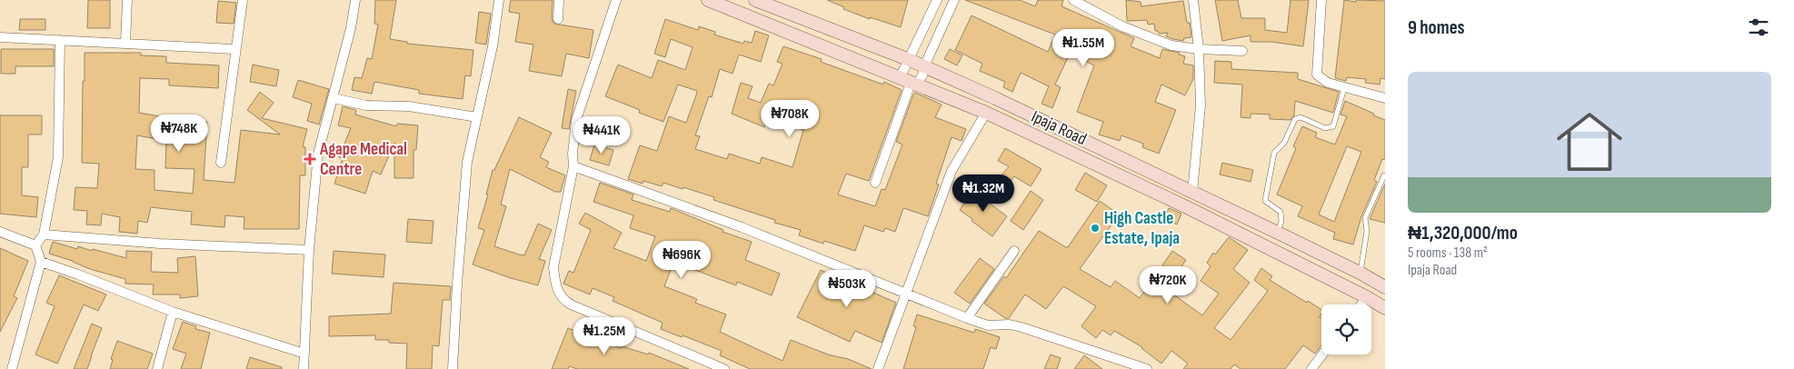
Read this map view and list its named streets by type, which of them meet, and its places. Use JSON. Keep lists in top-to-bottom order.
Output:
{
  "streets": {
    "main road": ["Ipaja Road"]
  },
  "places": {
    "health": ["Agape Medical Centre"],
    "other": ["High Castle Estate, Ipaja"]
  },
  "page": {
    "heading": "9 homes",
    "price": [
      "₦1.55M",
      "₦708K",
      "₦748K",
      "₦441K",
      "₦1.32M",
      "₦696K",
      "₦720K",
      "₦503K",
      "₦1.25M"
    ],
    "list": [
      {
        "name": "₦1,320,000/mo",
        "note": "5 rooms · 138 m² · Ipaja Road"
      }
    ]
  }
}
